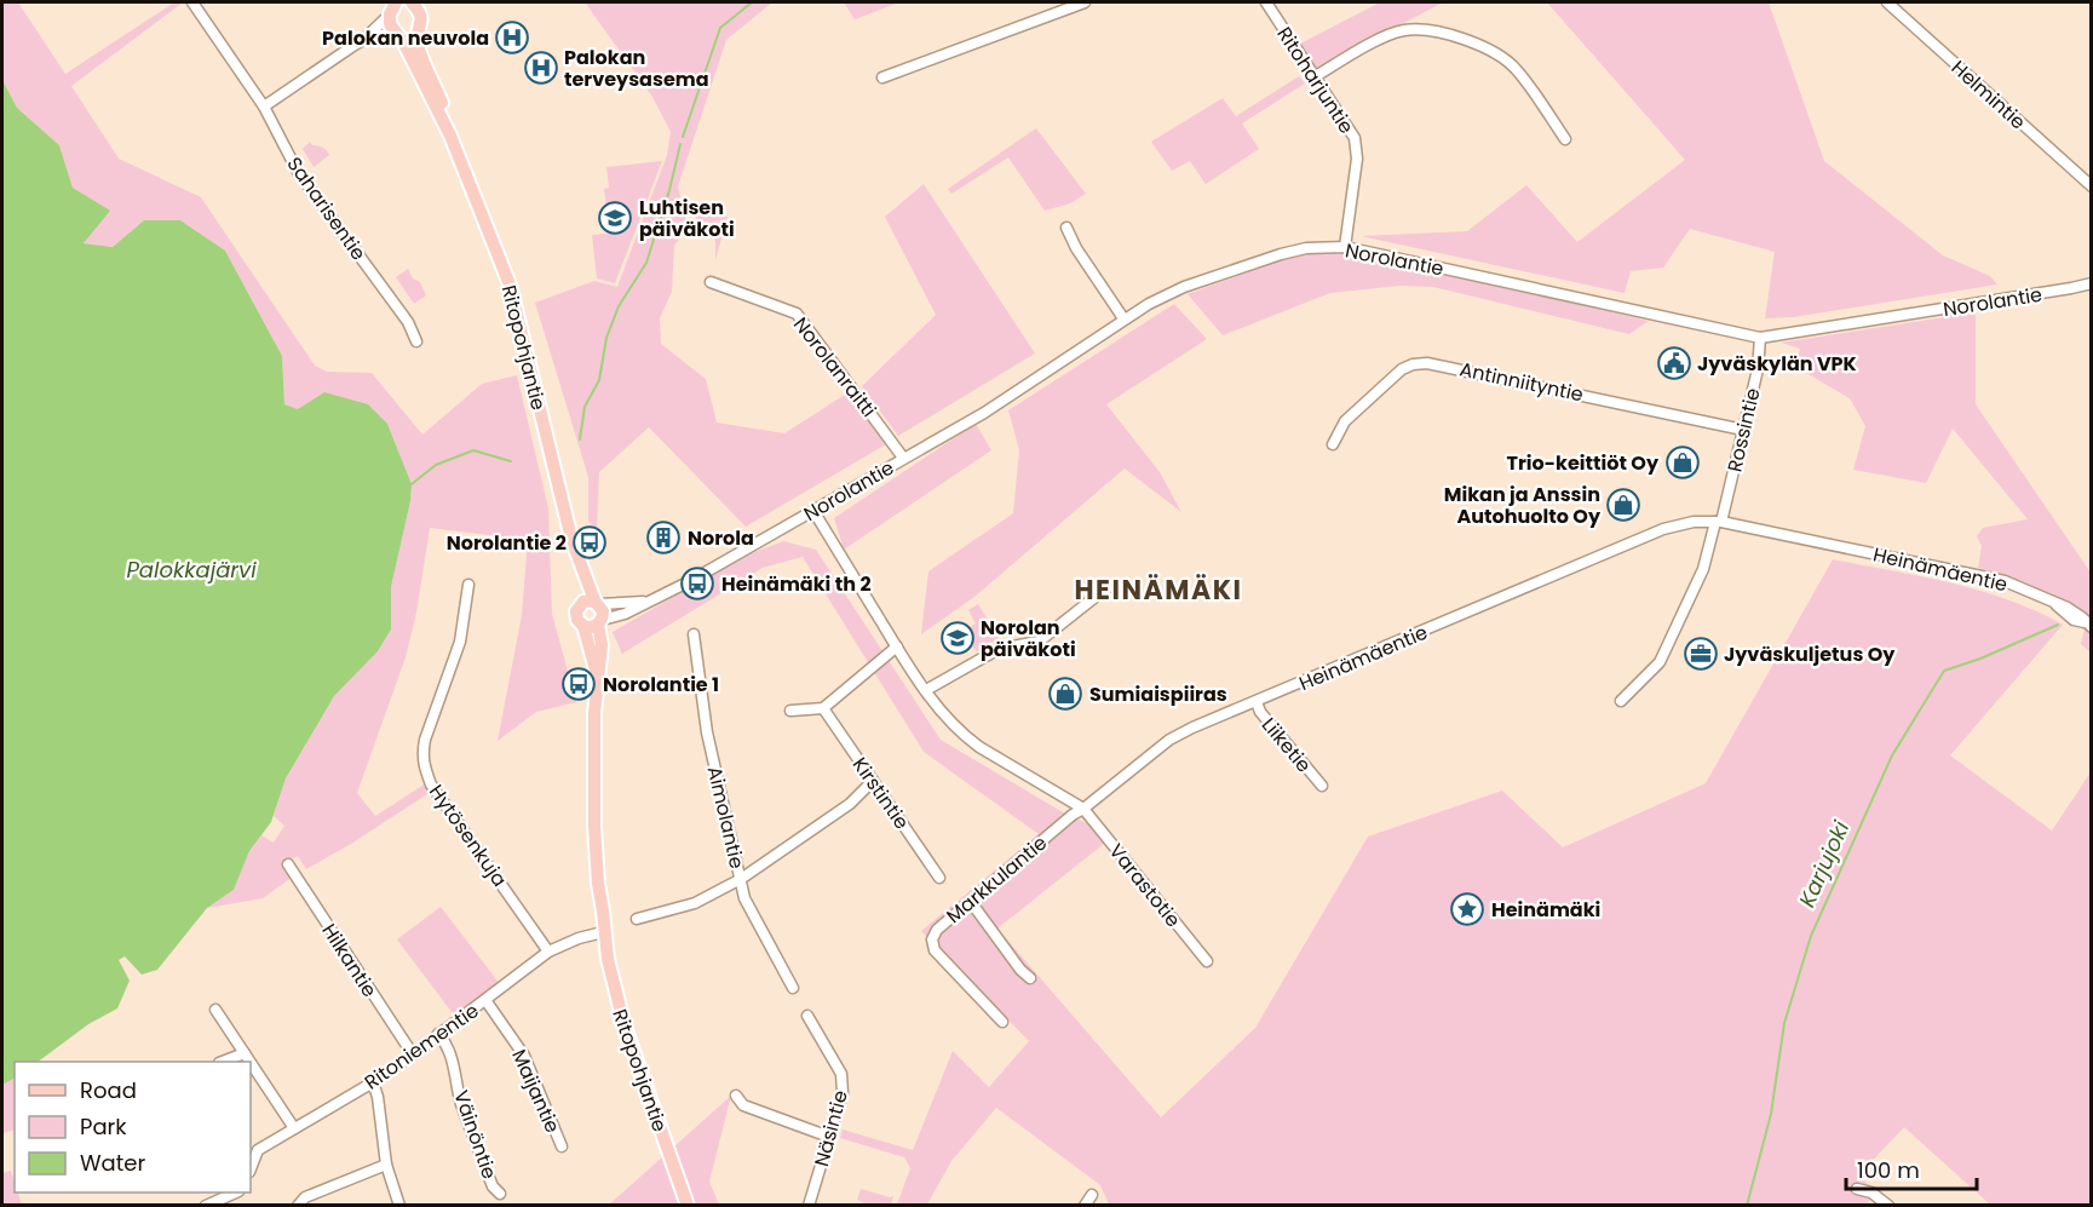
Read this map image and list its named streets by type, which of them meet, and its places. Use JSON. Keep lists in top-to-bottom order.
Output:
{
  "streets": {
    "main road": ["Ritopohjantie"],
    "street": [
      "Ritoharjuntie",
      "Helmintie",
      "Saharisentie",
      "Norolantie",
      "Norolanraitti",
      "Antinniityntie",
      "Rossintie",
      "Heinämäentie",
      "Liiketie",
      "Kirstintie",
      "Aimolantie",
      "Hytösenkuja",
      "Markkulantie",
      "Varastotie",
      "Hilkantie",
      "Ritoniementie",
      "Maijantie",
      "Näsintie",
      "Väinöntie"
    ]
  },
  "crossings": [
    ["Ritoharjuntie", "Norolantie"],
    ["Norolantie", "Ritopohjantie"],
    ["Norolantie", "Norolanraitti"],
    ["Norolantie", "Rossintie"],
    ["Ritopohjantie", "Ritoniementie"],
    ["Antinniityntie", "Rossintie"],
    ["Rossintie", "Heinämäentie"],
    ["Heinämäentie", "Liiketie"],
    ["Heinämäentie", "Markkulantie"],
    ["Heinämäentie", "Varastotie"],
    ["Hytösenkuja", "Ritoniementie"],
    ["Markkulantie", "Varastotie"],
    ["Hilkantie", "Ritoniementie"],
    ["Ritoniementie", "Maijantie"],
    ["Ritoniementie", "Väinöntie"]
  ],
  "districts": ["HEINÄMÄKI"],
  "water": ["Palokkajärvi", "Karjujoki"],
  "places": {
    "hospital": ["Palokan neuvola", "Palokan terveysasema"],
    "school or university": ["Luhtisen päiväkoti", "Norolan päiväkoti"],
    "public building": ["Jyväskylän VPK"],
    "shop": ["Trio-keittiöt Oy", "Mikan ja Anssin Autohuolto Oy", "Sumiaispiiras"],
    "building": ["Norola"],
    "bus stop": ["Norolantie 2", "Heinämäki th 2", "Norolantie 1"],
    "office": ["Jyväskuljetus Oy"],
    "place": ["Heinämäki"]
  },
  "legend": ["Road", "Park", "Water"],
  "scale_bar": "100 m"
}
